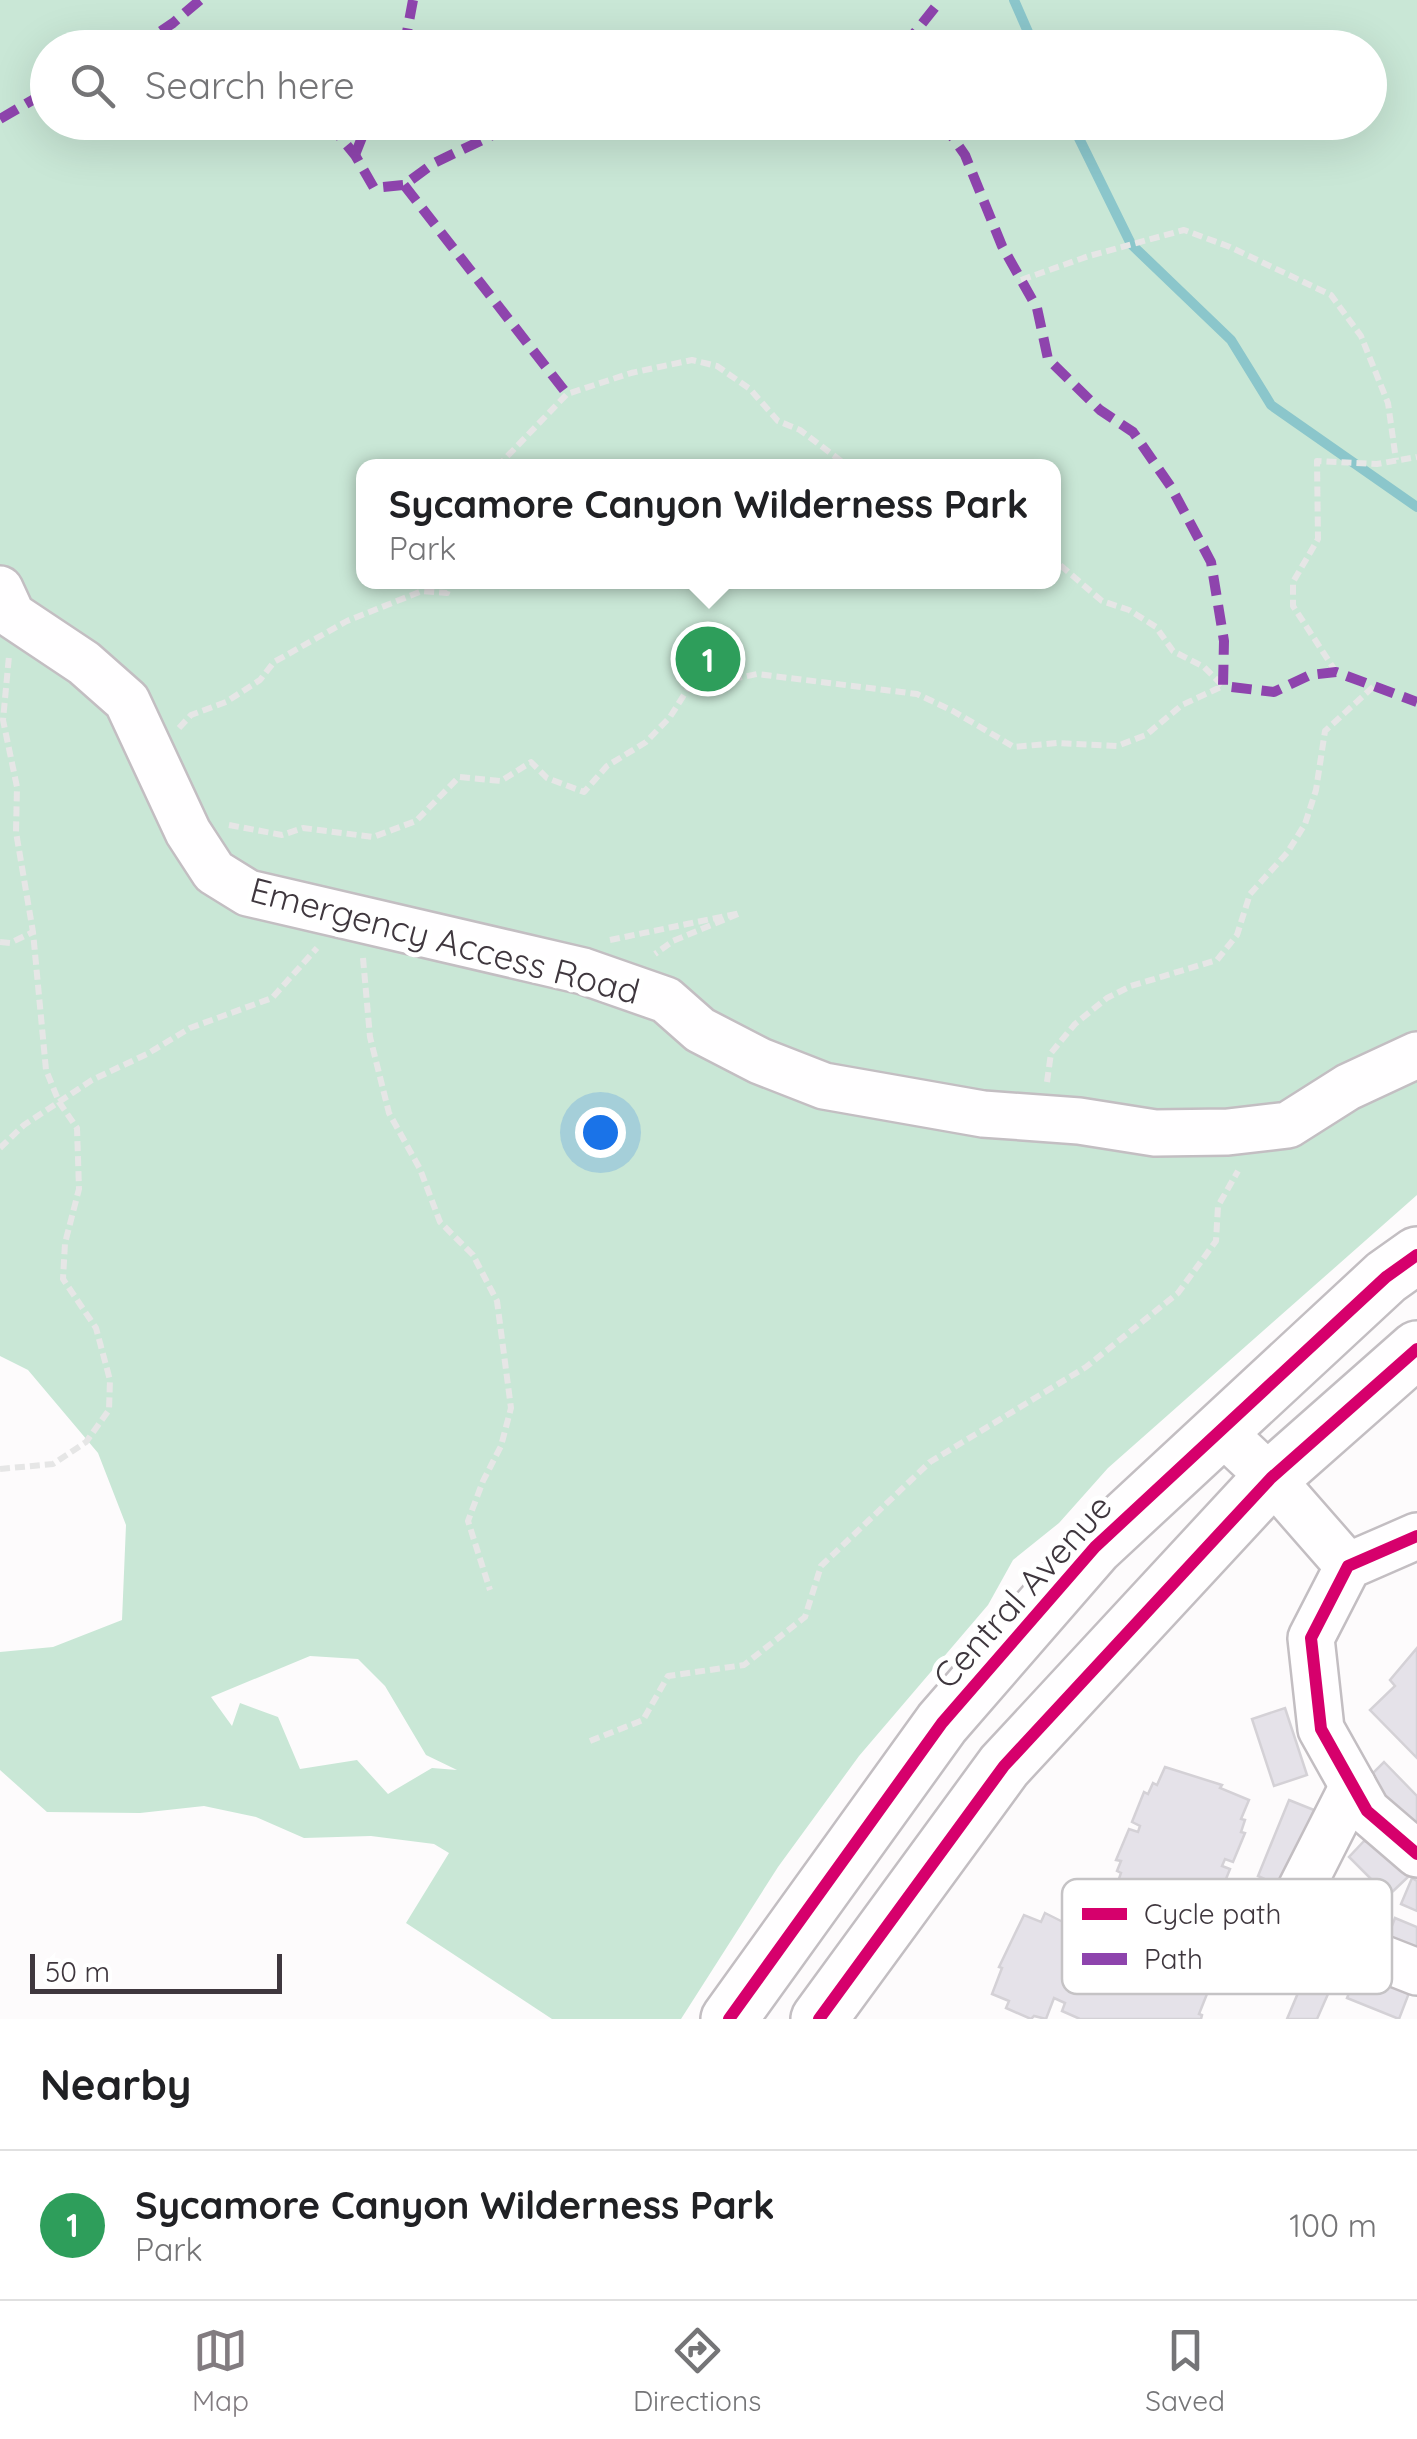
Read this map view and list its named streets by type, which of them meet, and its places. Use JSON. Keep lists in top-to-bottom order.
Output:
{
  "streets": {
    "main road": ["Central Avenue"],
    "street": ["Emergency Access Road"]
  },
  "legend": ["Cycle path", "Path"],
  "scale_bar": "50 m",
  "page": {
    "search": "Search here",
    "popup": ["Sycamore Canyon Wilderness Park", "Park"],
    "pins": "1",
    "scale": "50 m",
    "heading": "Nearby",
    "list": [
      {
        "mark": "1",
        "name": "Sycamore Canyon Wilderness Park",
        "note": "Park",
        "value": "100 m"
      }
    ],
    "nav": ["Map", "Directions", "Saved"]
  }
}
